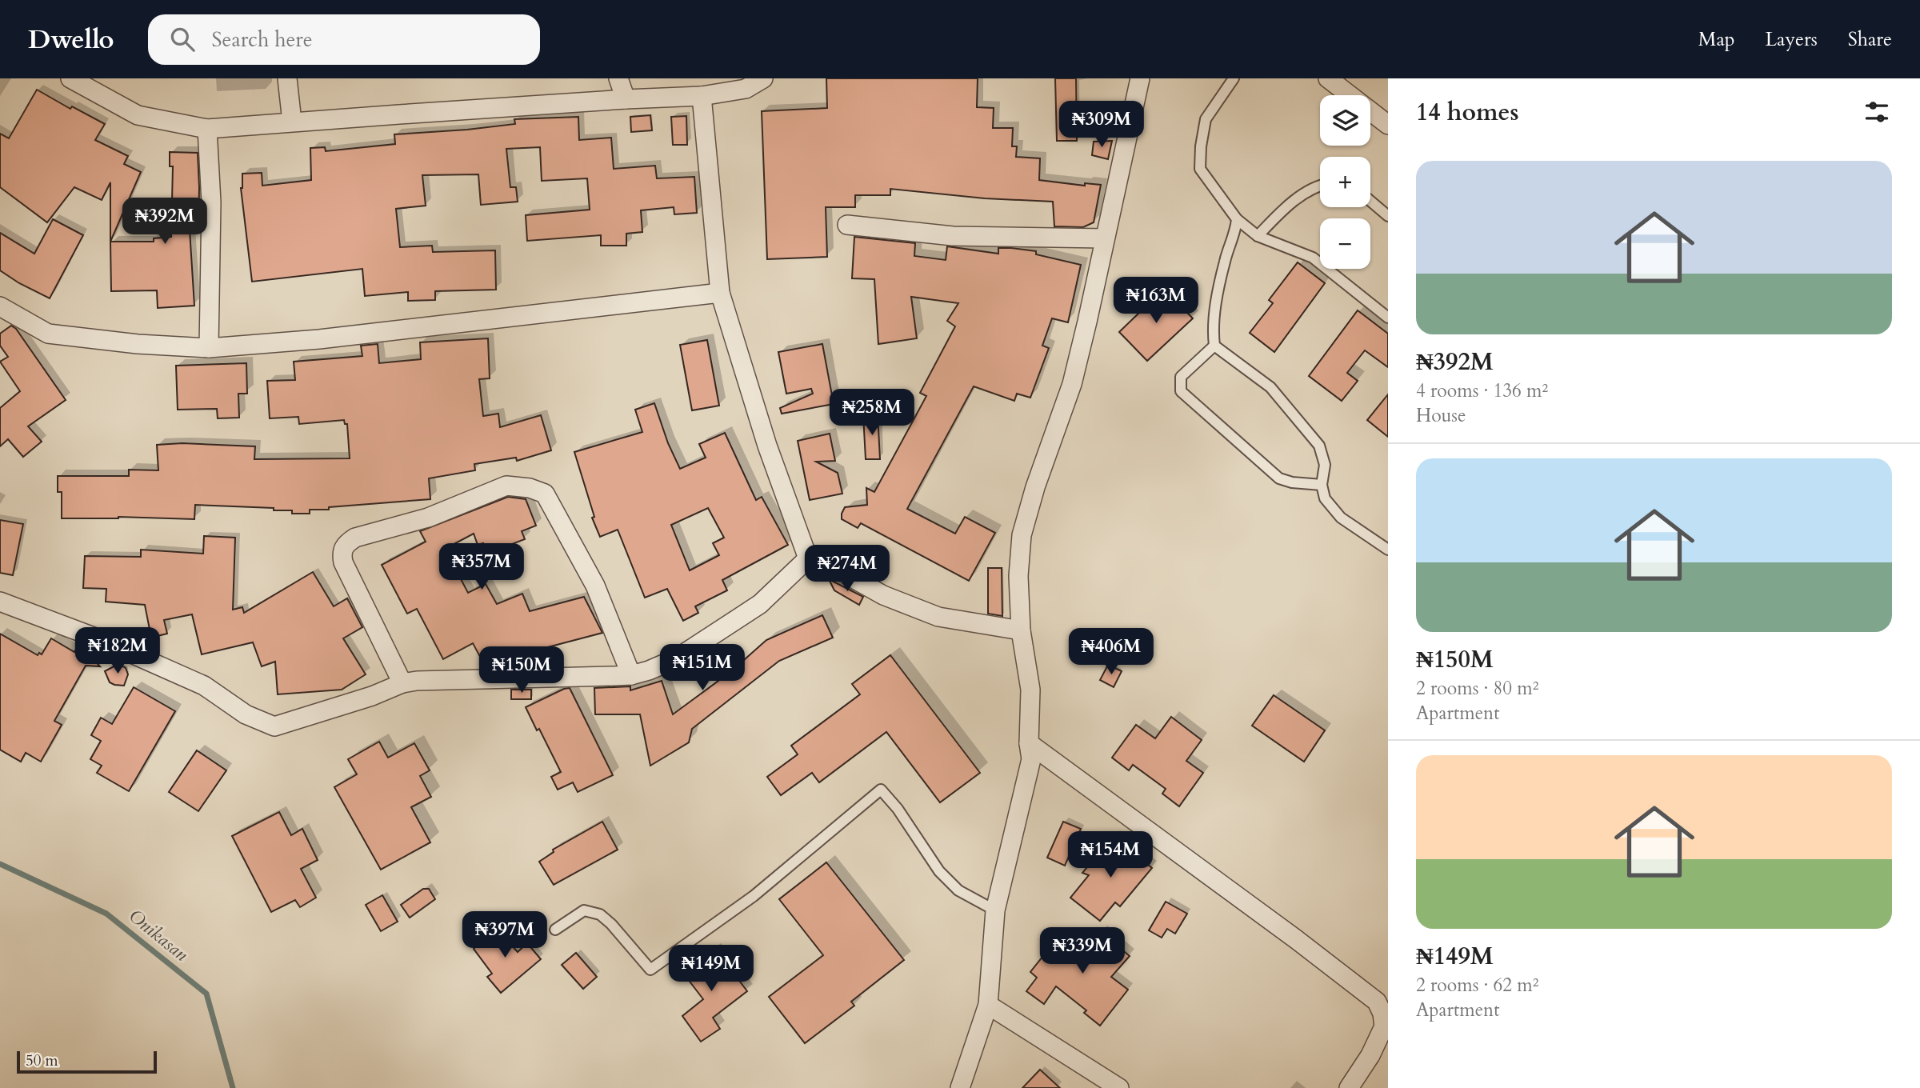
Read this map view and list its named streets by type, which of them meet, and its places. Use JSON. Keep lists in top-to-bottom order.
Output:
{
  "water": ["Onikasan"],
  "scale_bar": "50 m",
  "page": {
    "header": "Dwello",
    "search": "Search here",
    "nav": ["Map", "Layers", "Share"],
    "heading": "14 homes",
    "map_buttons": ["+", "−"],
    "price": [
      "₦309M",
      "₦392M",
      "₦163M",
      "₦258M",
      "₦357M",
      "₦274M",
      "₦182M",
      "₦406M",
      "₦151M",
      "₦150M",
      "₦154M",
      "₦397M",
      "₦339M",
      "₦149M"
    ],
    "list": [
      {
        "name": "₦392M",
        "note": "4 rooms · 136 m² · House"
      },
      {
        "name": "₦150M",
        "note": "2 rooms · 80 m² · Apartment"
      },
      {
        "name": "₦149M",
        "note": "2 rooms · 62 m² · Apartment"
      }
    ],
    "scale": "50 m"
  }
}
